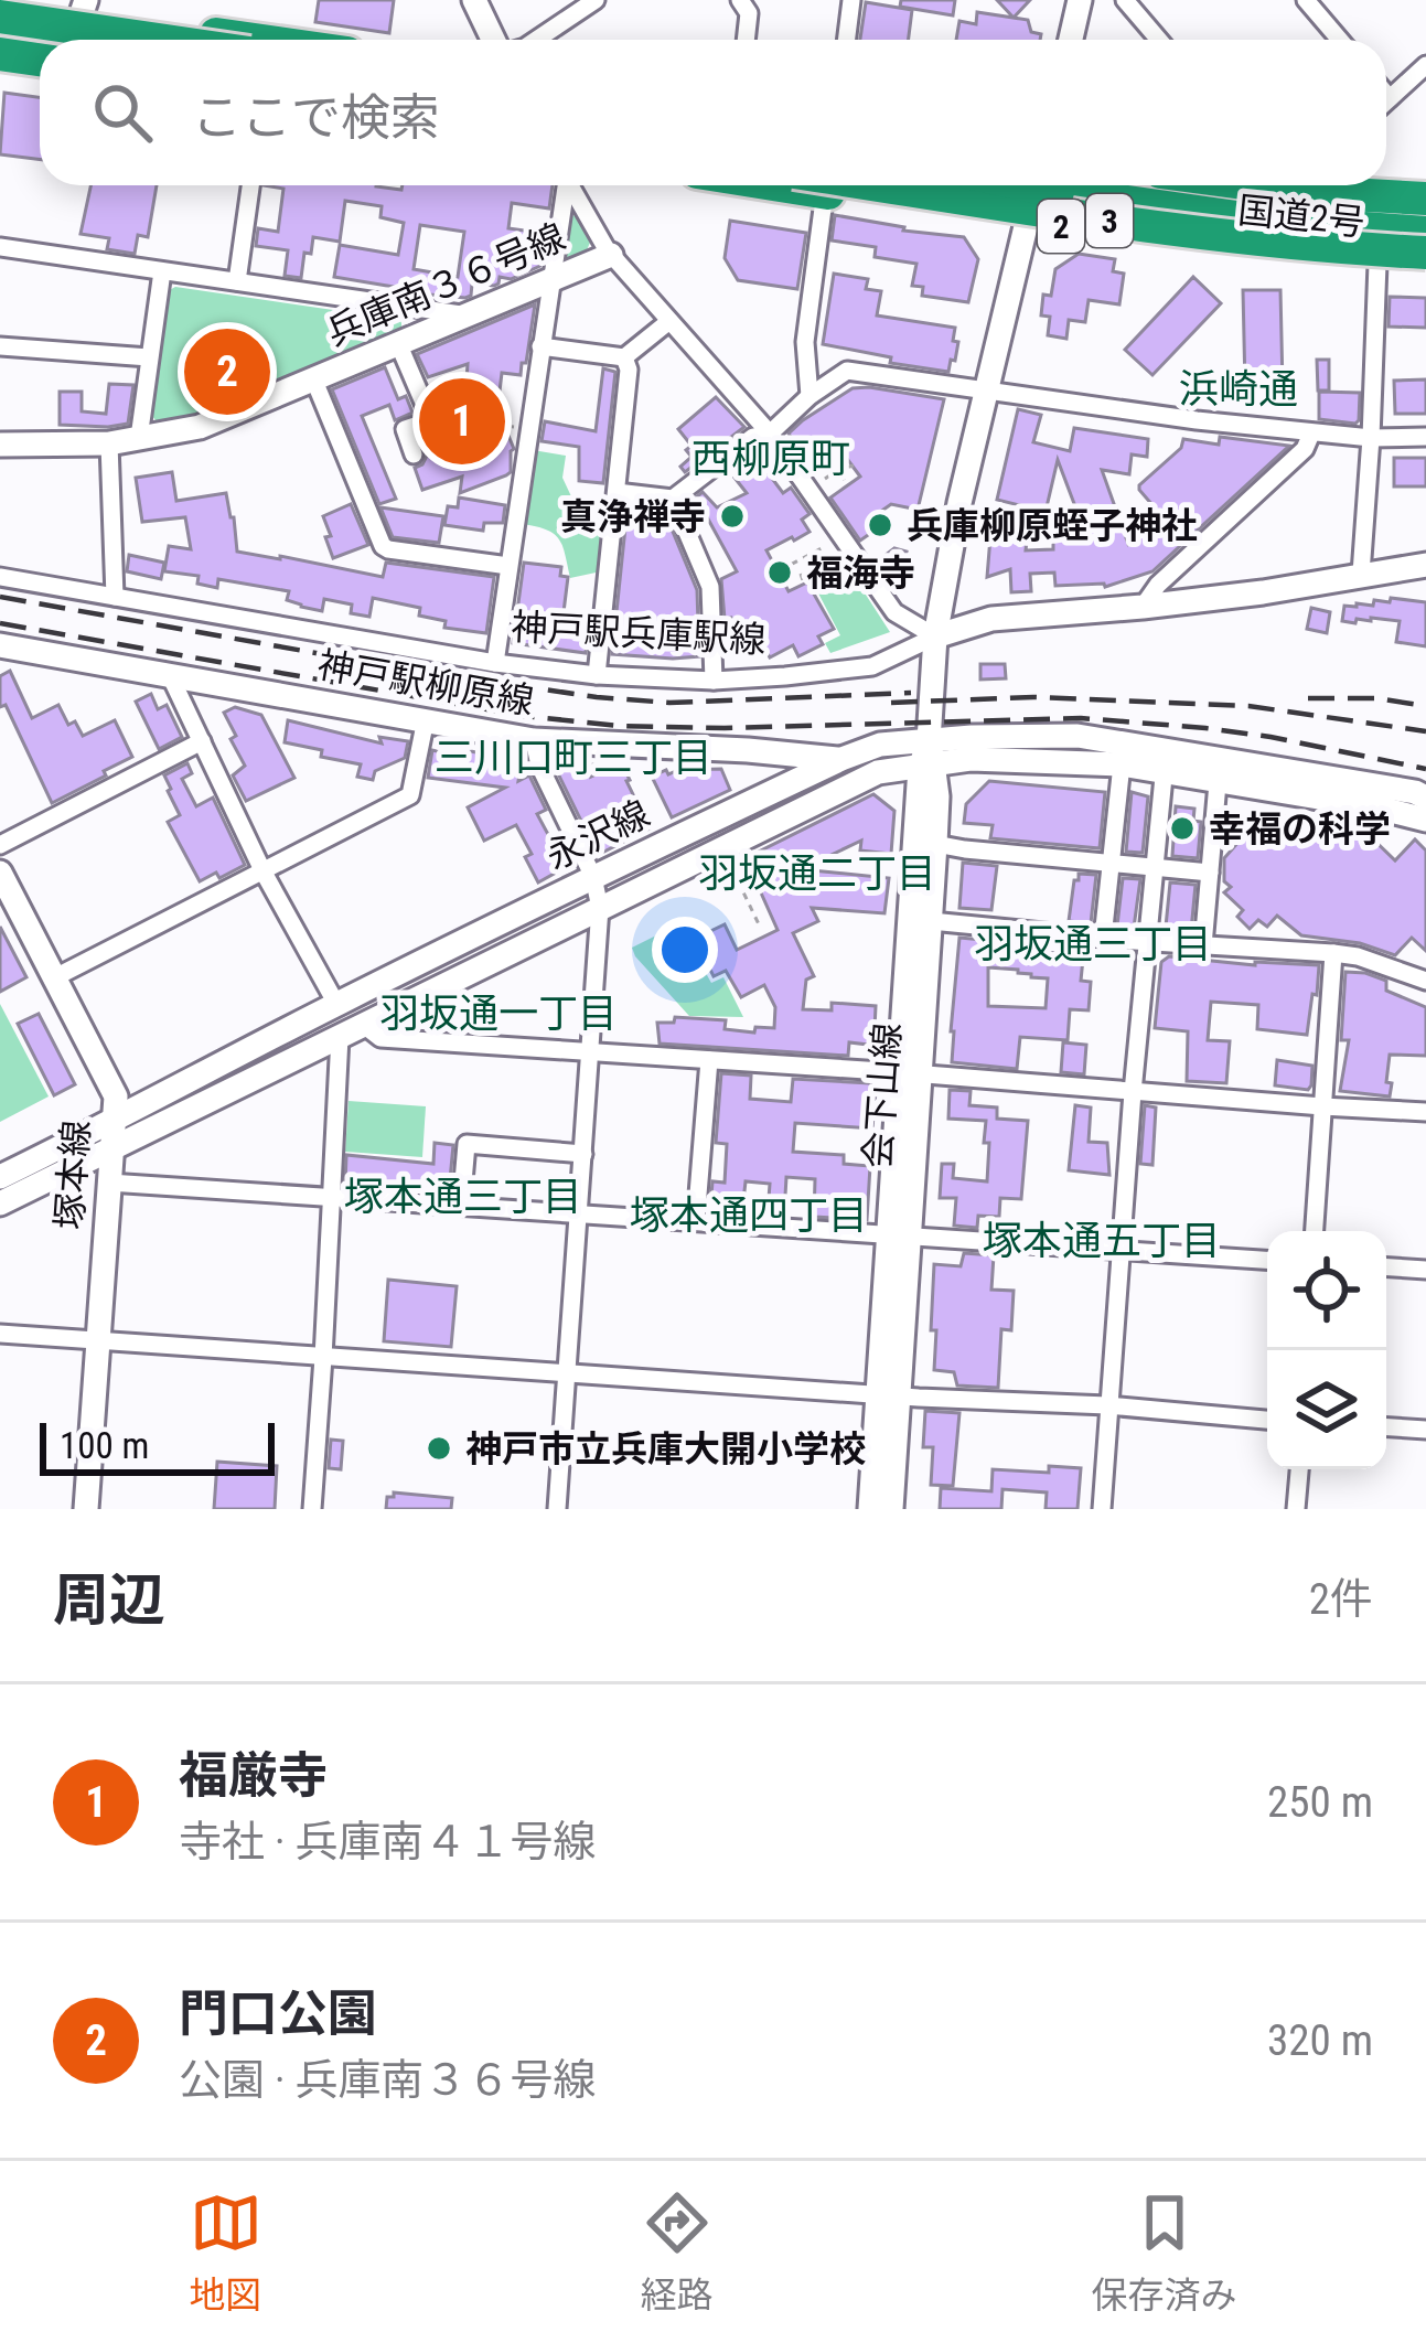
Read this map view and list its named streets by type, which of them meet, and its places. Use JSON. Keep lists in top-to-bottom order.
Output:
{
  "streets": {
    "highway": ["国道2号", "3", "2"],
    "street": [
      "兵庫南３６号線",
      "神戸駅兵庫駅線",
      "神戸駅柳原線",
      "永沢線",
      "会下山線",
      "塚本線"
    ]
  },
  "crossings": [
    ["国道2号", "3"],
    ["国道2号", "会下山線"],
    ["3", "会下山線"],
    ["神戸駅兵庫駅線", "会下山線"],
    ["神戸駅柳原線", "永沢線"],
    ["永沢線", "会下山線"],
    ["永沢線", "塚本線"]
  ],
  "districts": [
    "浜崎通",
    "西柳原町",
    "三川口町三丁目",
    "羽坂通二丁目",
    "羽坂通三丁目",
    "羽坂通一丁目",
    "塚本通三丁目",
    "塚本通四丁目",
    "塚本通五丁目"
  ],
  "places": [
    "真浄禅寺",
    "兵庫柳原蛭子神社",
    "福海寺",
    "幸福の科学",
    "神戸市立兵庫大開小学校"
  ],
  "scale_bar": "100 m",
  "page": {
    "search": "ここで検索",
    "pins": ["2", "1"],
    "scale": "100 m",
    "heading": ["周辺", "2件"],
    "list": [
      {
        "mark": "1",
        "name": "福厳寺",
        "note": "寺社 · 兵庫南４１号線",
        "value": "250 m"
      },
      {
        "mark": "2",
        "name": "門口公園",
        "note": "公園 · 兵庫南３６号線",
        "value": "320 m"
      }
    ],
    "nav": ["地図", "経路", "保存済み"]
  }
}
